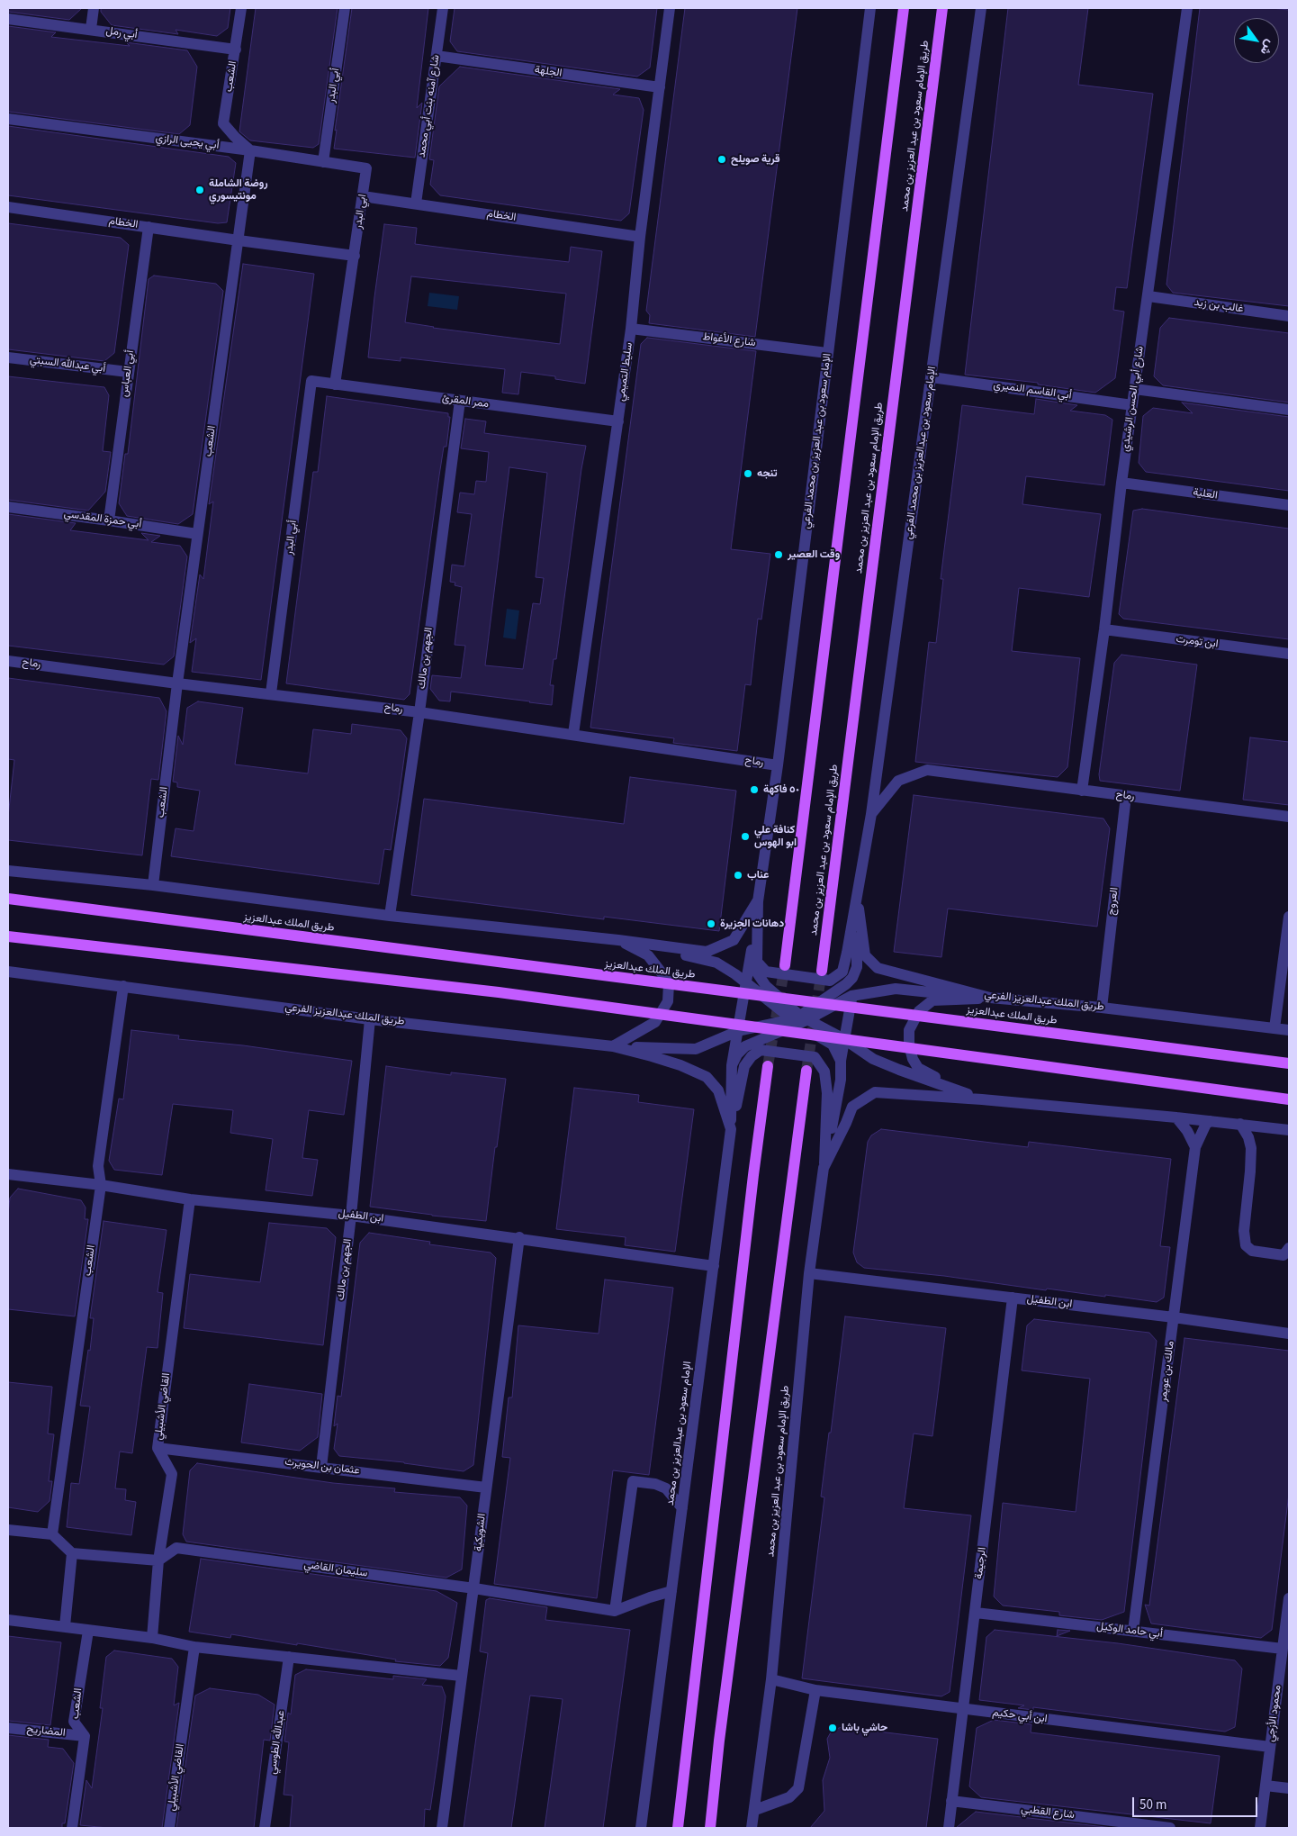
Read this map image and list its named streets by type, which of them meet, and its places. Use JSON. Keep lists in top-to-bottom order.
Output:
{
  "streets": {
    "main road": ["طريق الإمام سعود بن عبد العزيز بن محمد", "طريق الملك عبدالعزيز"],
    "street": [
      "أبي رمل",
      "الجلهة",
      "الشعب",
      "أبي البدر",
      "شارع آمنه بنت أبي محمد",
      "أبي يحيى الرازي",
      "ابي البدر",
      "الخطام",
      "غالب بن زيد",
      "شارع الأغواط",
      "أبي عبدالله السبتي",
      "سليط التميمي",
      "أبي العباس",
      "أبي القاسم النميري",
      "شارع أبي الحسن الرشيدي",
      "ممر المقرئ",
      "الإمام سعود بن عبد العزيز بن محمد الفرعي",
      "الإمام سعود بن عبدالعزيز بن محمد الفرعي",
      "العلية",
      "أبي حمزة المقدسي",
      "ابن تومرت",
      "الجهم بن مالك",
      "رماح",
      "العروج",
      "طريق الملك عبدالعزيز الفرعي",
      "ابن الطفيل",
      "مالك بن عويمر",
      "القاضي الأشبيلي",
      "الإمام سعود بن عبدالعزيز بن محمد",
      "عثمان بن الحويرث",
      "الشويكية",
      "الرجيمة",
      "سليمان القاضي",
      "أبي حامد الوكيل",
      "محمود الأزجي",
      "ابن أبي حكيم",
      "المضاريح",
      "عبدالله الطوسي",
      "شارع القطبي"
    ]
  },
  "crossings": [
    ["أبي رمل", "الشعب"],
    ["الجلهة", "شارع آمنه بنت أبي محمد"],
    ["الجلهة", "سليط التميمي"],
    ["الشعب", "أبي يحيى الرازي"],
    ["الشعب", "الخطام"],
    ["الشعب", "أبي حمزة المقدسي"],
    ["الشعب", "رماح"],
    ["الشعب", "طريق الملك عبدالعزيز الفرعي"],
    ["الشعب", "ابن الطفيل"],
    ["الشعب", "المضاريح"],
    ["أبي البدر", "أبي يحيى الرازي"],
    ["أبي البدر", "ممر المقرئ"],
    ["أبي البدر", "رماح"],
    ["شارع آمنه بنت أبي محمد", "الخطام"],
    ["طريق الإمام سعود بن عبد العزيز بن محمد", "ابن الطفيل"],
    ["طريق الإمام سعود بن عبد العزيز بن محمد", "ابن أبي حكيم"],
    ["أبي يحيى الرازي", "ابي البدر"],
    ["ابي البدر", "الخطام"],
    ["الخطام", "سليط التميمي"],
    ["الخطام", "أبي العباس"],
    ["غالب بن زيد", "شارع أبي الحسن الرشيدي"],
    ["شارع الأغواط", "سليط التميمي"],
    ["شارع الأغواط", "الإمام سعود بن عبد العزيز بن محمد الفرعي"],
    ["أبي عبدالله السبتي", "أبي العباس"],
    ["سليط التميمي", "ممر المقرئ"],
    ["سليط التميمي", "رماح"],
    ["أبي العباس", "أبي حمزة المقدسي"],
    ["أبي القاسم النميري", "شارع أبي الحسن الرشيدي"],
    ["أبي القاسم النميري", "الإمام سعود بن عبدالعزيز بن محمد الفرعي"],
    ["شارع أبي الحسن الرشيدي", "العلية"],
    ["شارع أبي الحسن الرشيدي", "ابن تومرت"],
    ["شارع أبي الحسن الرشيدي", "رماح"],
    ["ممر المقرئ", "الجهم بن مالك"],
    ["الإمام سعود بن عبد العزيز بن محمد الفرعي", "رماح"],
    ["الإمام سعود بن عبدالعزيز بن محمد الفرعي", "رماح"],
    ["الإمام سعود بن عبدالعزيز بن محمد الفرعي", "طريق الملك عبدالعزيز الفرعي"],
    ["الجهم بن مالك", "رماح"],
    ["الجهم بن مالك", "طريق الملك عبدالعزيز الفرعي"],
    ["الجهم بن مالك", "ابن الطفيل"],
    ["الجهم بن مالك", "عثمان بن الحويرث"],
    ["رماح", "العروج"],
    ["العروج", "طريق الملك عبدالعزيز الفرعي"],
    ["طريق الملك عبدالعزيز الفرعي", "الإمام سعود بن عبدالعزيز بن محمد"],
    ["ابن الطفيل", "مالك بن عويمر"],
    ["ابن الطفيل", "القاضي الأشبيلي"],
    ["ابن الطفيل", "الإمام سعود بن عبدالعزيز بن محمد"],
    ["ابن الطفيل", "الشويكية"],
    ["ابن الطفيل", "الرجيمة"],
    ["مالك بن عويمر", "أبي حامد الوكيل"],
    ["القاضي الأشبيلي", "عثمان بن الحويرث"],
    ["القاضي الأشبيلي", "سليمان القاضي"],
    ["الإمام سعود بن عبدالعزيز بن محمد", "سليمان القاضي"],
    ["عثمان بن الحويرث", "الشويكية"],
    ["الشويكية", "سليمان القاضي"],
    ["الرجيمة", "أبي حامد الوكيل"],
    ["الرجيمة", "ابن أبي حكيم"],
    ["الرجيمة", "شارع القطبي"],
    ["أبي حامد الوكيل", "محمود الأزجي"],
    ["محمود الأزجي", "ابن أبي حكيم"]
  ],
  "places": [
    "قرية صويلح",
    "روضة الشاملة مونتيسوري",
    "تنجه",
    "وقت العصير",
    "٥٠ فاكهة",
    "كنافة علي ابو الهوس",
    "عناب",
    "دهانات الجزيرة",
    "حاشي باشا"
  ],
  "scale_bar": "50 m",
  "north": "bottom right"
}
